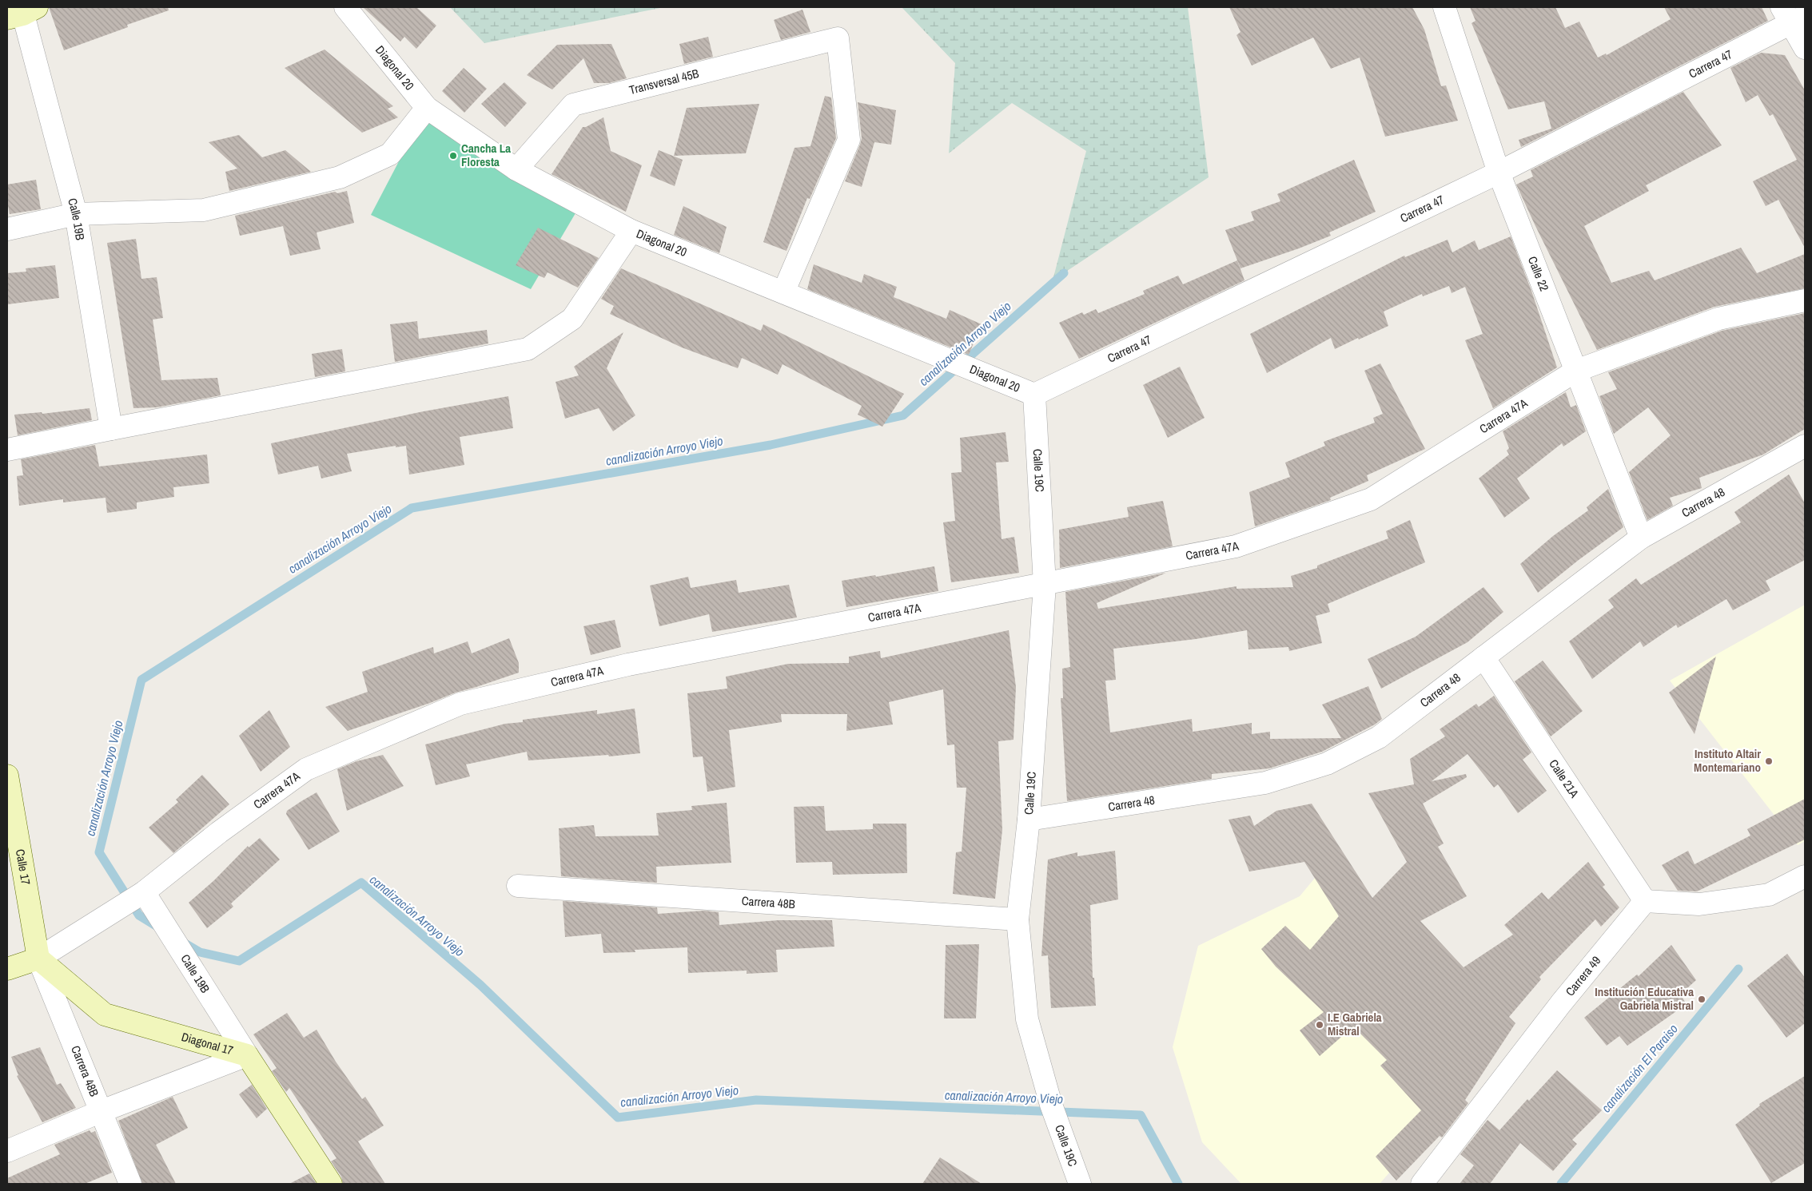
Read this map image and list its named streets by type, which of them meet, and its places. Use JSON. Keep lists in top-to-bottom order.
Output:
{
  "streets": {
    "street": [
      "Carrera 47",
      "Diagonal 20",
      "Transversal 45B",
      "Calle 19B",
      "Calle 22",
      "Carrera 47A",
      "Calle 19C",
      "Carrera 48",
      "Calle 21A",
      "Calle 17",
      "Carrera 48B",
      "Carrera 49",
      "Diagonal 17"
    ]
  },
  "crossings": [
    ["Carrera 47", "Diagonal 20"],
    ["Carrera 47", "Calle 22"],
    ["Carrera 47", "Calle 19C"],
    ["Diagonal 20", "Transversal 45B"],
    ["Diagonal 20", "Calle 19C"],
    ["Calle 19B", "Carrera 47A"],
    ["Calle 19B", "Diagonal 17"],
    ["Calle 22", "Carrera 47A"],
    ["Calle 22", "Carrera 48"],
    ["Carrera 47A", "Calle 19C"],
    ["Carrera 47A", "Calle 17"],
    ["Carrera 47A", "Carrera 48B"],
    ["Carrera 47A", "Diagonal 17"],
    ["Calle 19C", "Carrera 48"],
    ["Calle 19C", "Carrera 48B"],
    ["Carrera 48", "Calle 21A"],
    ["Calle 21A", "Carrera 49"],
    ["Calle 17", "Carrera 48B"],
    ["Calle 17", "Diagonal 17"],
    ["Carrera 48B", "Diagonal 17"]
  ],
  "water": ["canalización Arroyo Viejo", "canalización El Paraiso"],
  "places": [
    "Cancha La Floresta",
    "Instituto Altair Montemariano",
    "Institución Educativa Gabriela Mistral",
    "I.E Gabriela Mistral"
  ]
}
